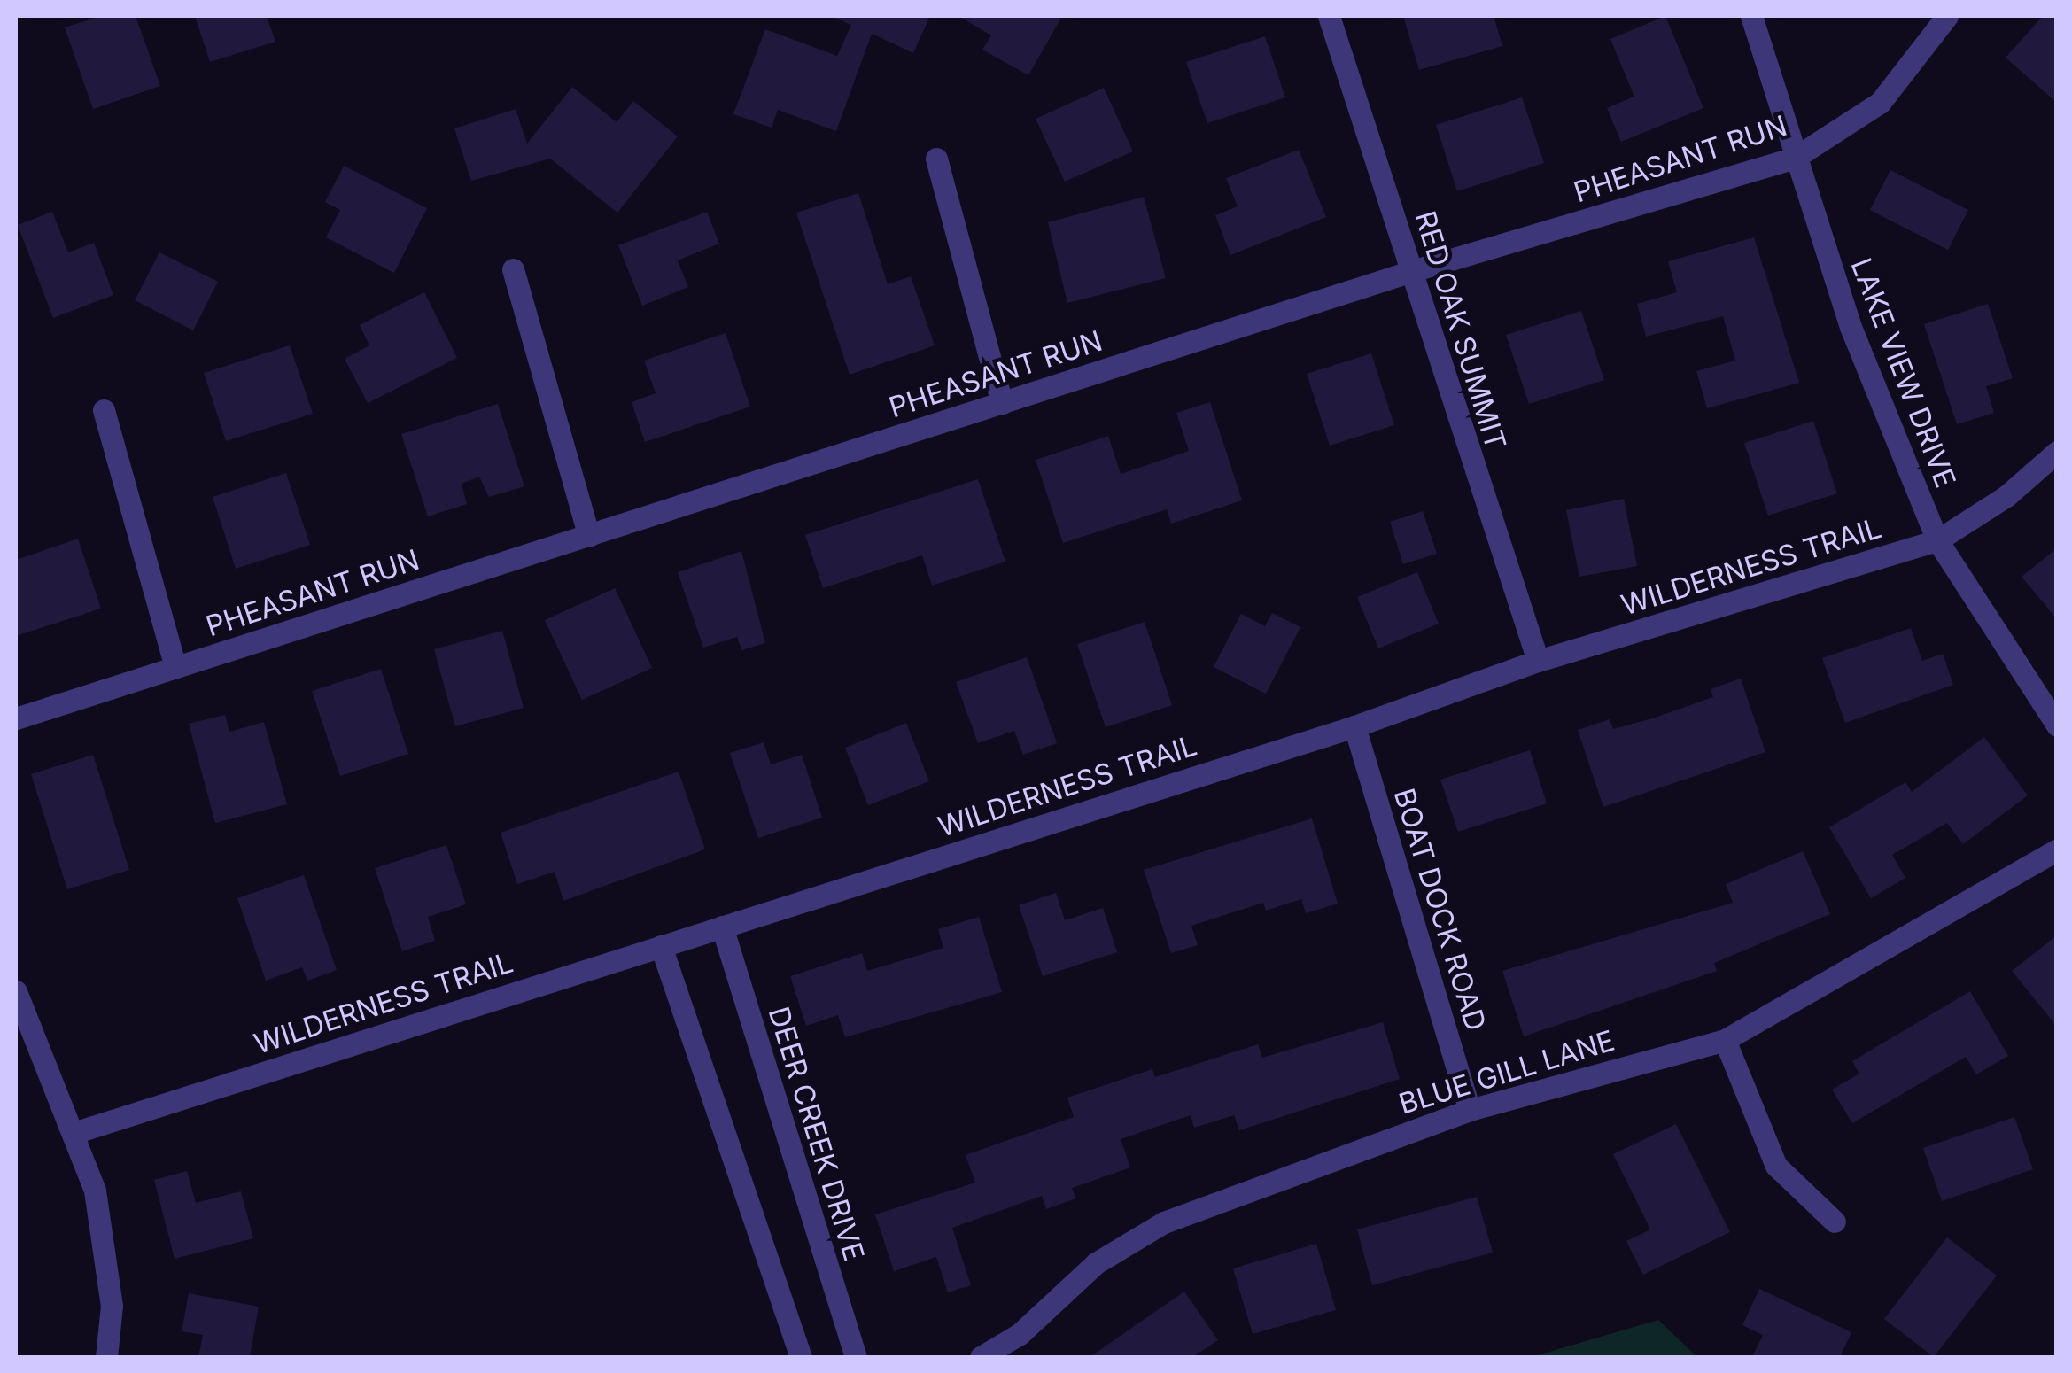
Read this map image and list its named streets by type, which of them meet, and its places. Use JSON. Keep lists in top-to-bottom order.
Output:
{
  "streets": {
    "street": [
      "PHEASANT RUN",
      "RED OAK SUMMIT",
      "LAKE VIEW DRIVE",
      "WILDERNESS TRAIL",
      "BOAT DOCK ROAD",
      "BLUE GILL LANE",
      "DEER CREEK DRIVE"
    ]
  },
  "crossings": [
    ["PHEASANT RUN", "RED OAK SUMMIT"],
    ["PHEASANT RUN", "LAKE VIEW DRIVE"],
    ["RED OAK SUMMIT", "WILDERNESS TRAIL"],
    ["LAKE VIEW DRIVE", "WILDERNESS TRAIL"],
    ["WILDERNESS TRAIL", "BOAT DOCK ROAD"],
    ["WILDERNESS TRAIL", "DEER CREEK DRIVE"],
    ["BOAT DOCK ROAD", "BLUE GILL LANE"]
  ]
}
